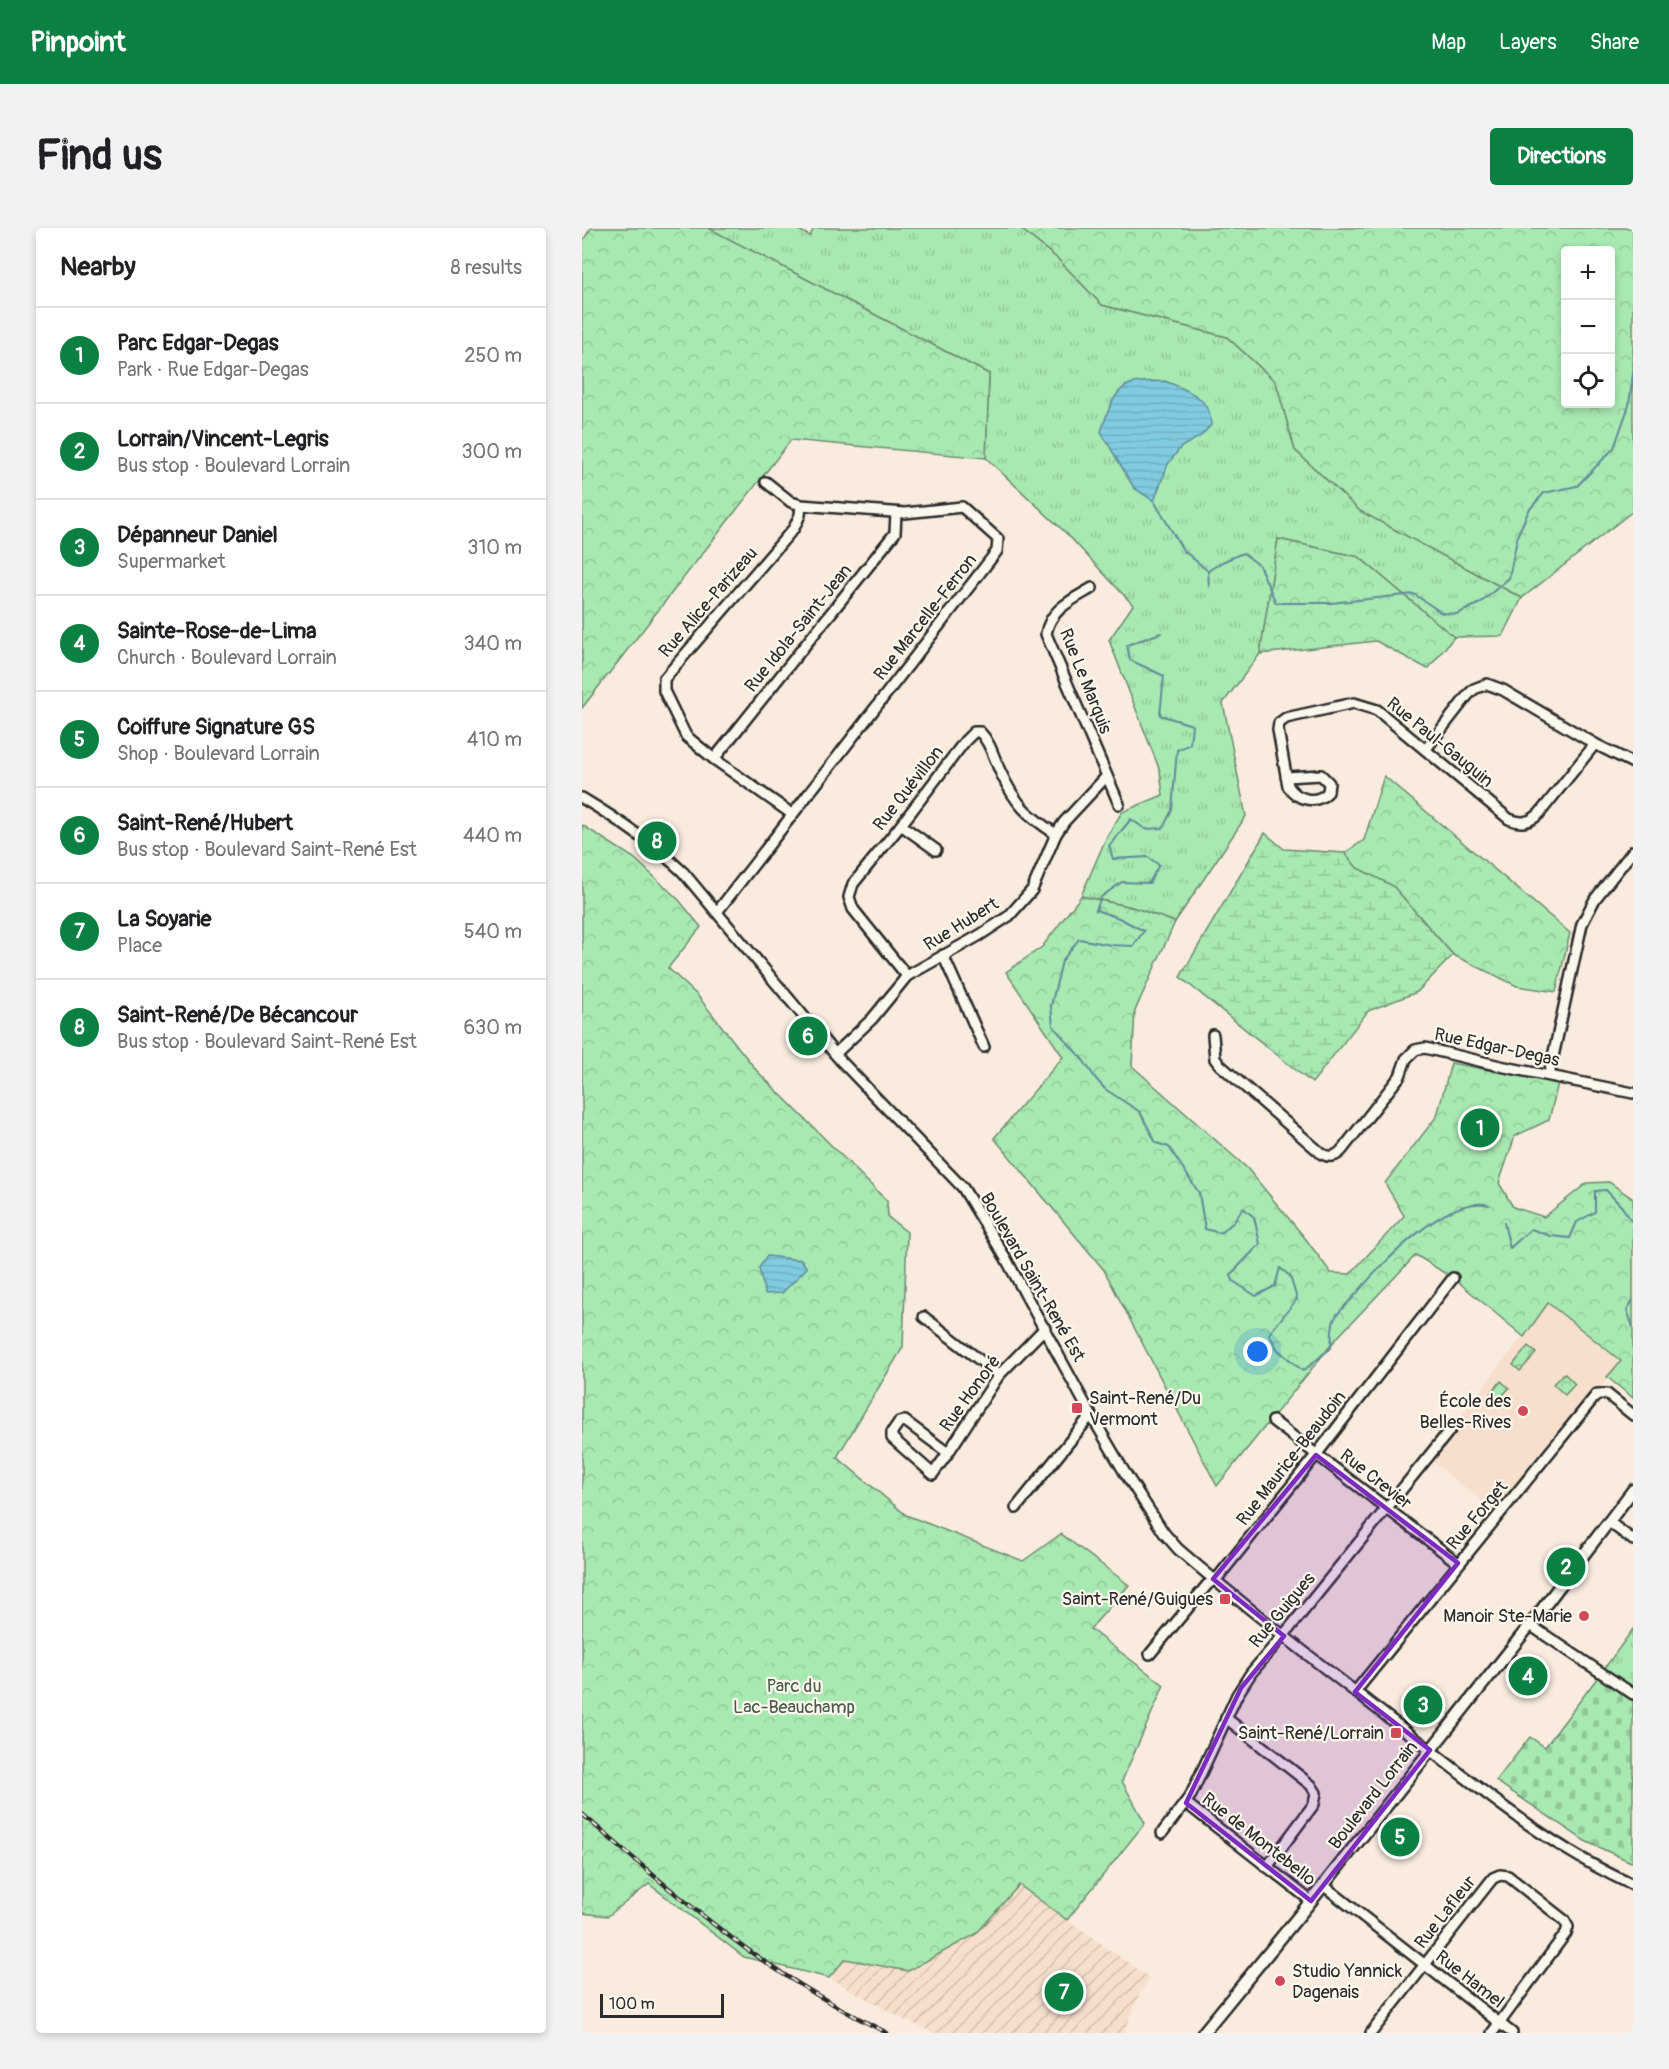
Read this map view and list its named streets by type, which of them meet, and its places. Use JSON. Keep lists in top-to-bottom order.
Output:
{
  "streets": {
    "main road": ["Boulevard Lorrain"],
    "street": [
      "Rue Alice-Parizeau",
      "Rue Marcelle-Ferron",
      "Rue Idola-Saint-Jean",
      "Rue Le Marquis",
      "Rue Paul-Gauguin",
      "Rue Quévillon",
      "Rue Hubert",
      "Rue Edgar-Degas",
      "Boulevard Saint-René Est",
      "Rue Honoré",
      "Rue Maurice-Beaudoin",
      "Rue Crevier",
      "Rue Forget",
      "Rue Guigues",
      "Rue de Montebello",
      "Rue Lafleur",
      "Rue Hamel"
    ]
  },
  "crossings": [
    ["Rue Alice-Parizeau", "Rue Marcelle-Ferron"],
    ["Rue Alice-Parizeau", "Rue Idola-Saint-Jean"],
    ["Rue Marcelle-Ferron", "Rue Idola-Saint-Jean"],
    ["Rue Marcelle-Ferron", "Boulevard Saint-René Est"],
    ["Rue Le Marquis", "Rue Hubert"],
    ["Rue Quévillon", "Rue Hubert"],
    ["Rue Hubert", "Boulevard Saint-René Est"],
    ["Boulevard Saint-René Est", "Rue Honoré"],
    ["Boulevard Saint-René Est", "Rue Maurice-Beaudoin"],
    ["Boulevard Saint-René Est", "Rue Forget"],
    ["Boulevard Saint-René Est", "Rue Guigues"],
    ["Boulevard Saint-René Est", "Boulevard Lorrain"],
    ["Rue Maurice-Beaudoin", "Rue Crevier"],
    ["Rue Crevier", "Rue Forget"],
    ["Rue Crevier", "Rue Guigues"],
    ["Rue Guigues", "Rue de Montebello"],
    ["Boulevard Lorrain", "Rue de Montebello"],
    ["Boulevard Lorrain", "Rue Hamel"],
    ["Rue Lafleur", "Rue Hamel"]
  ],
  "parks": ["Parc du Lac-Beauchamp"],
  "places": {
    "transit": ["Saint-René/Du Vermont", "Saint-René/Guigues", "Saint-René/Lorrain"],
    "other": ["École des Belles-Rives", "Manoir Ste-Marie", "Studio Yannick Dagenais"]
  },
  "scale_bar": "100 m",
  "page": {
    "header": "Pinpoint",
    "nav": ["Map", "Layers", "Share"],
    "buttons": "Directions",
    "title": "Find us",
    "heading": ["Nearby", "8 results"],
    "map_buttons": ["+", "−"],
    "list": [
      {
        "mark": "1",
        "name": "Parc Edgar-Degas",
        "note": "Park · Rue Edgar-Degas",
        "value": "250 m"
      },
      {
        "mark": "2",
        "name": "Lorrain/Vincent-Legris",
        "note": "Bus stop · Boulevard Lorrain",
        "value": "300 m"
      },
      {
        "mark": "3",
        "name": "Dépanneur Daniel",
        "note": "Supermarket",
        "value": "310 m"
      },
      {
        "mark": "4",
        "name": "Sainte-Rose-de-Lima",
        "note": "Church · Boulevard Lorrain",
        "value": "340 m"
      },
      {
        "mark": "5",
        "name": "Coiffure Signature GS",
        "note": "Shop · Boulevard Lorrain",
        "value": "410 m"
      },
      {
        "mark": "6",
        "name": "Saint-René/Hubert",
        "note": "Bus stop · Boulevard Saint-René Est",
        "value": "440 m"
      },
      {
        "mark": "7",
        "name": "La Soyarie",
        "note": "Place",
        "value": "540 m"
      },
      {
        "mark": "8",
        "name": "Saint-René/De Bécancour",
        "note": "Bus stop · Boulevard Saint-René Est",
        "value": "630 m"
      }
    ],
    "pins": [
      "8",
      "6",
      "1",
      "2",
      "4",
      "3",
      "5",
      "7"
    ],
    "scale": "100 m"
  }
}
